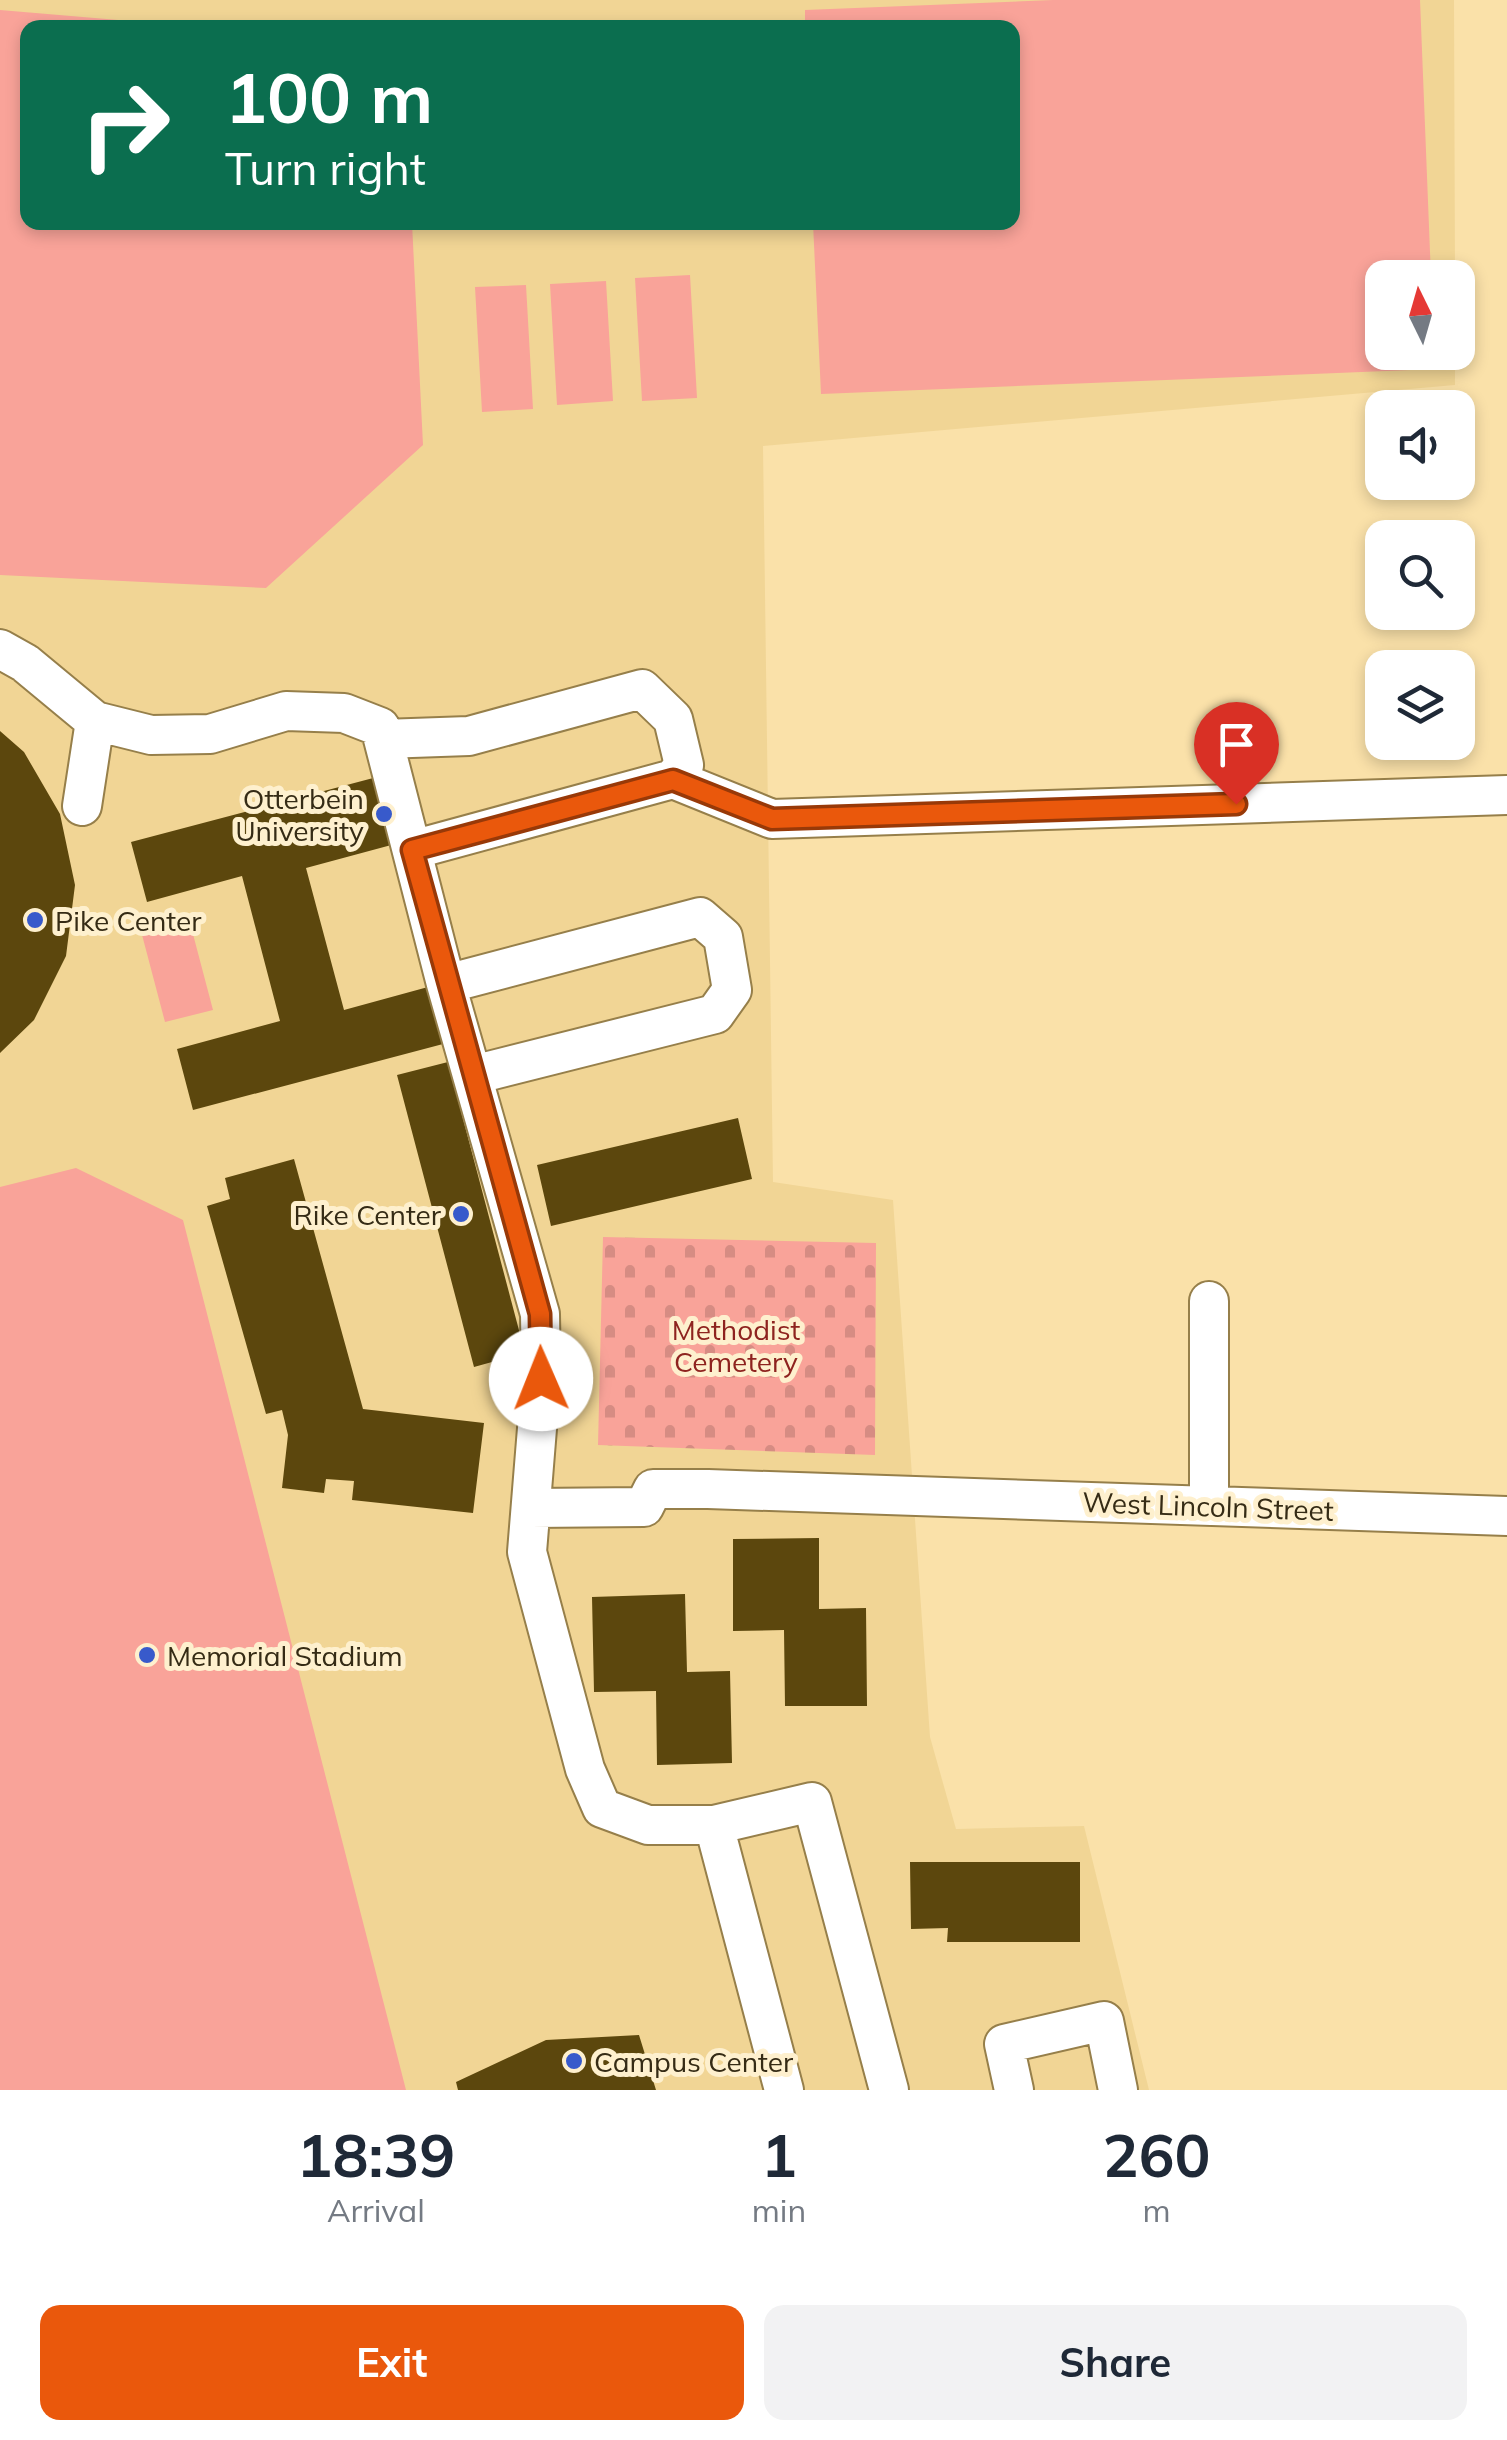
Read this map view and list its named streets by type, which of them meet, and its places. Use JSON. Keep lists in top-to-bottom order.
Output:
{
  "streets": {
    "street": ["West Lincoln Street"]
  },
  "parks": ["Methodist Cemetery"],
  "places": [
    "Otterbein University",
    "Pike Center",
    "Rike Center",
    "Memorial Stadium",
    "Campus Center"
  ],
  "north": "top",
  "page": {
    "turn": ["100 m", "Turn right"],
    "eta": [
      "18:39",
      "Arrival",
      "1",
      "min",
      "260",
      "m"
    ],
    "buttons": ["Exit", "Share"]
  }
}
